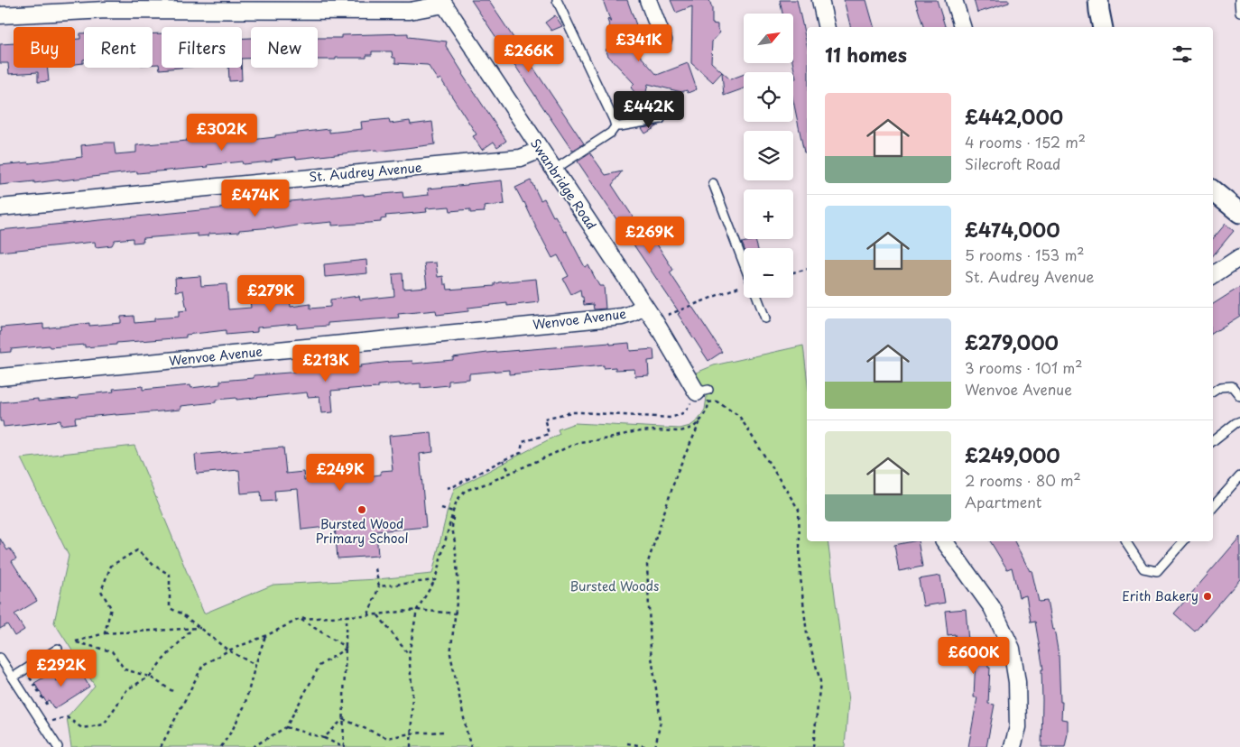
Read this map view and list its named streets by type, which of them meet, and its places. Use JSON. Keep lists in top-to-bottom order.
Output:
{
  "streets": {
    "street": ["St. Audrey Avenue", "Swanbridge Road", "Wenvoe Avenue"]
  },
  "crossings": [
    ["St. Audrey Avenue", "Swanbridge Road"],
    ["Swanbridge Road", "Wenvoe Avenue"]
  ],
  "parks": ["Bursted Woods"],
  "places": ["Bursted Wood Primary School", "Erith Bakery"],
  "north": "top right",
  "page": {
    "map_buttons": ["+", "−"],
    "price": [
      "£341K",
      "£266K",
      "£442K",
      "£302K",
      "£474K",
      "£269K",
      "£279K",
      "£213K",
      "£249K",
      "£600K",
      "£292K"
    ],
    "chip": [
      "Buy",
      "Rent",
      "Filters",
      "New"
    ],
    "heading": "11 homes",
    "list": [
      {
        "name": "£442,000",
        "note": "4 rooms · 152 m² · Silecroft Road"
      },
      {
        "name": "£474,000",
        "note": "5 rooms · 153 m² · St. Audrey Avenue"
      },
      {
        "name": "£279,000",
        "note": "3 rooms · 101 m² · Wenvoe Avenue"
      },
      {
        "name": "£249,000",
        "note": "2 rooms · 80 m² · Apartment"
      }
    ]
  }
}
